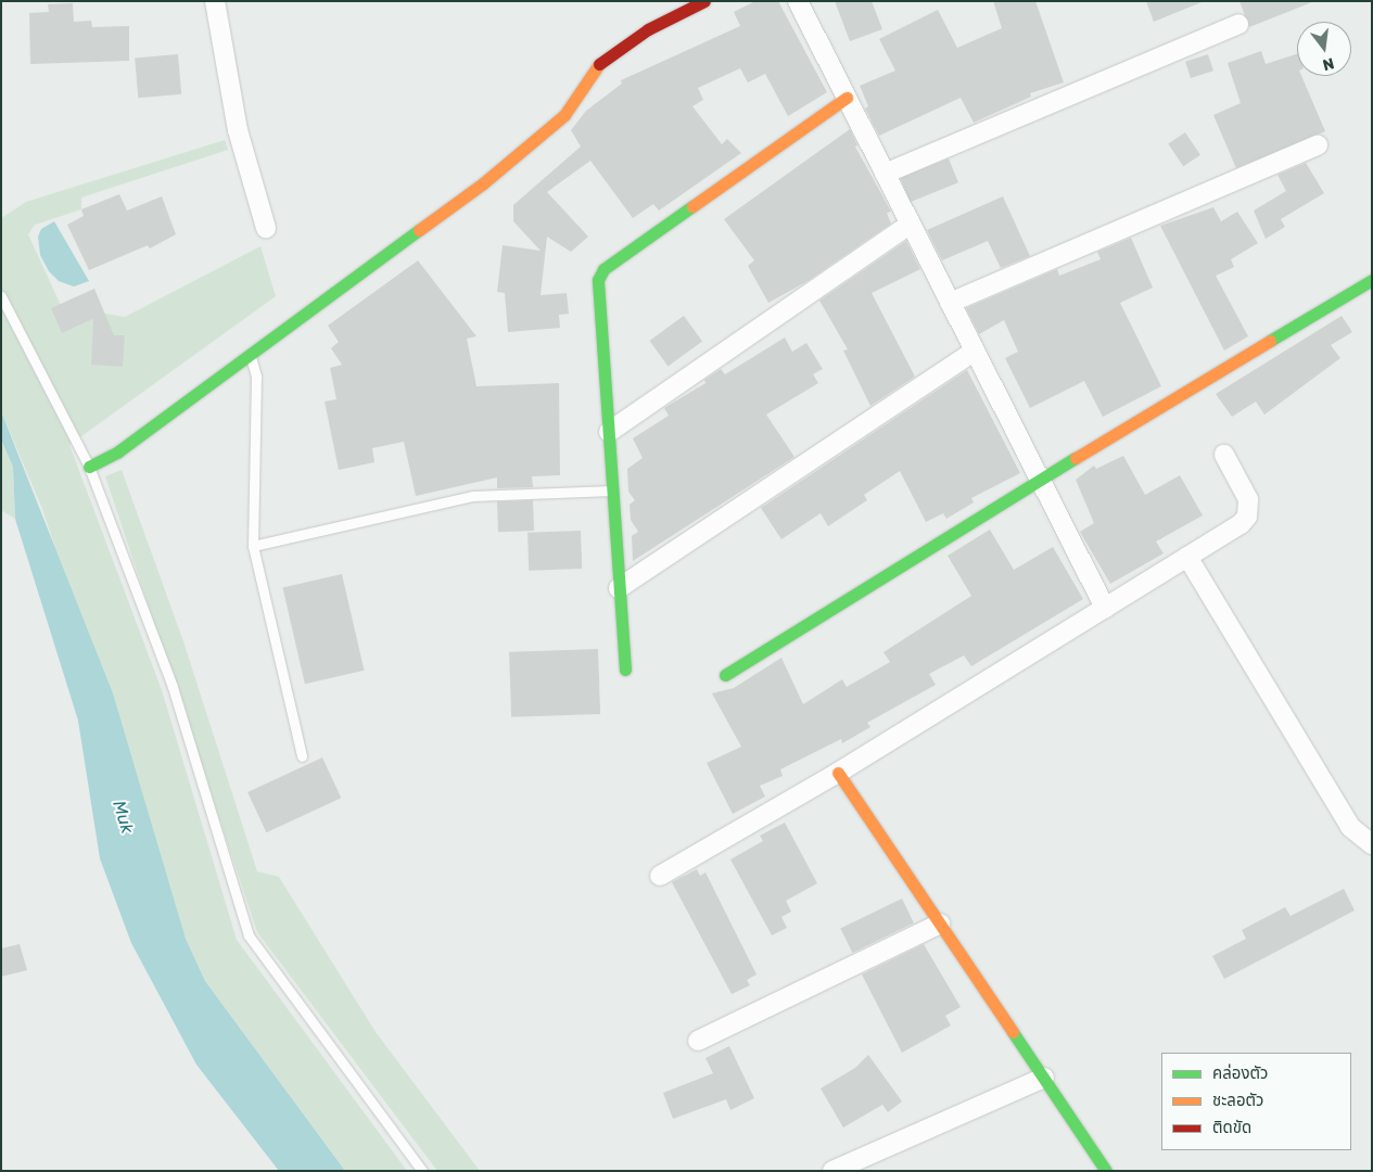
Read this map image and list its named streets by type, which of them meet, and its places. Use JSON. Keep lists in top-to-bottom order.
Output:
{
  "water": ["Muk"],
  "legend": ["คล่องตัว", "ชะลอตัว", "ติดขัด"],
  "north": "bottom"
}
